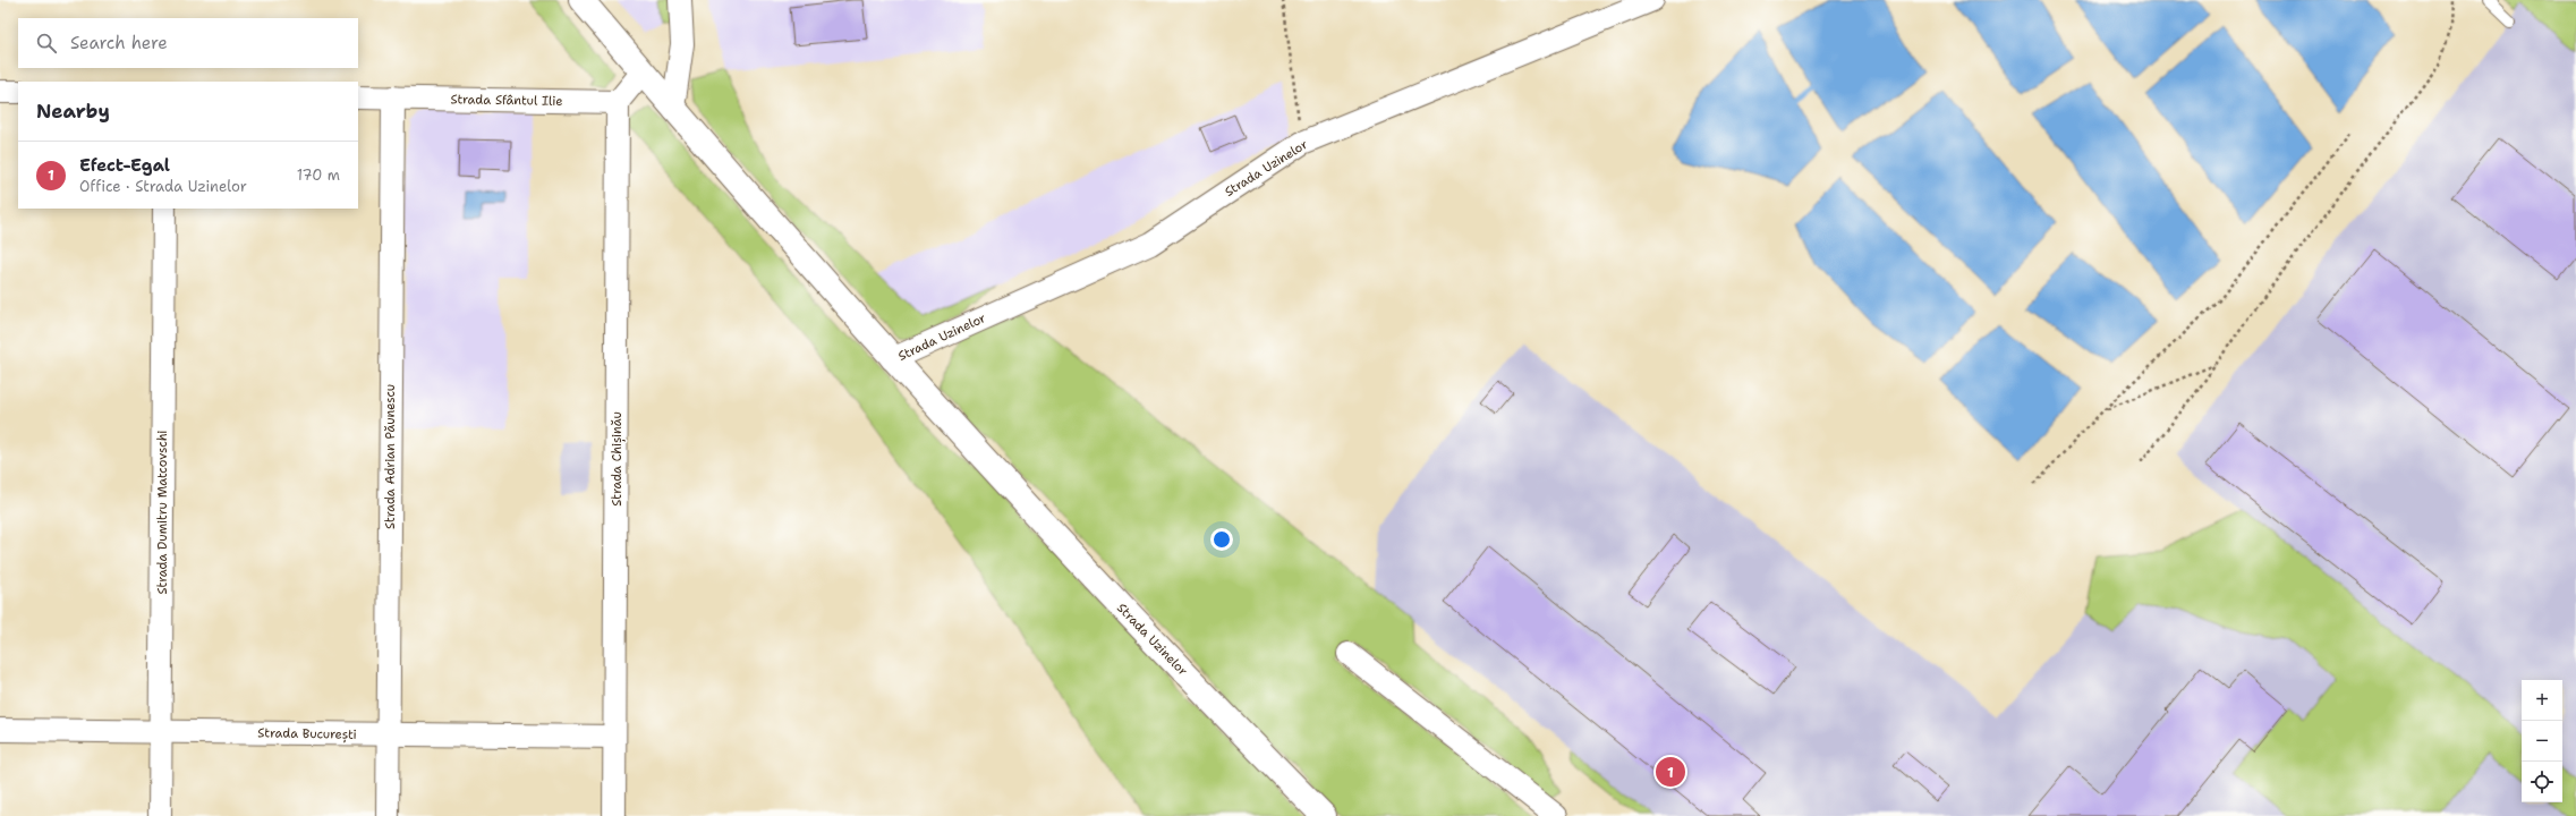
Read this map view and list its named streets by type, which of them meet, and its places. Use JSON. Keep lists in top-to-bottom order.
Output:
{
  "streets": {
    "street": [
      "Strada Sfântul Ilie",
      "Strada Uzinelor",
      "Strada Adrian Păunescu",
      "Strada Chișinău",
      "Strada Dumitru Matcovschi",
      "Strada București"
    ]
  },
  "crossings": [
    ["Strada Sfântul Ilie", "Strada Adrian Păunescu"],
    ["Strada Sfântul Ilie", "Strada Chișinău"],
    ["Strada Adrian Păunescu", "Strada București"],
    ["Strada Chișinău", "Strada București"],
    ["Strada Dumitru Matcovschi", "Strada București"]
  ],
  "page": {
    "search": "Search here",
    "heading": "Nearby",
    "list": [
      {
        "mark": "1",
        "name": "Efect-Egal",
        "note": "Office · Strada Uzinelor",
        "value": "170 m"
      }
    ],
    "map_buttons": ["+", "−"],
    "pins": "1"
  }
}
